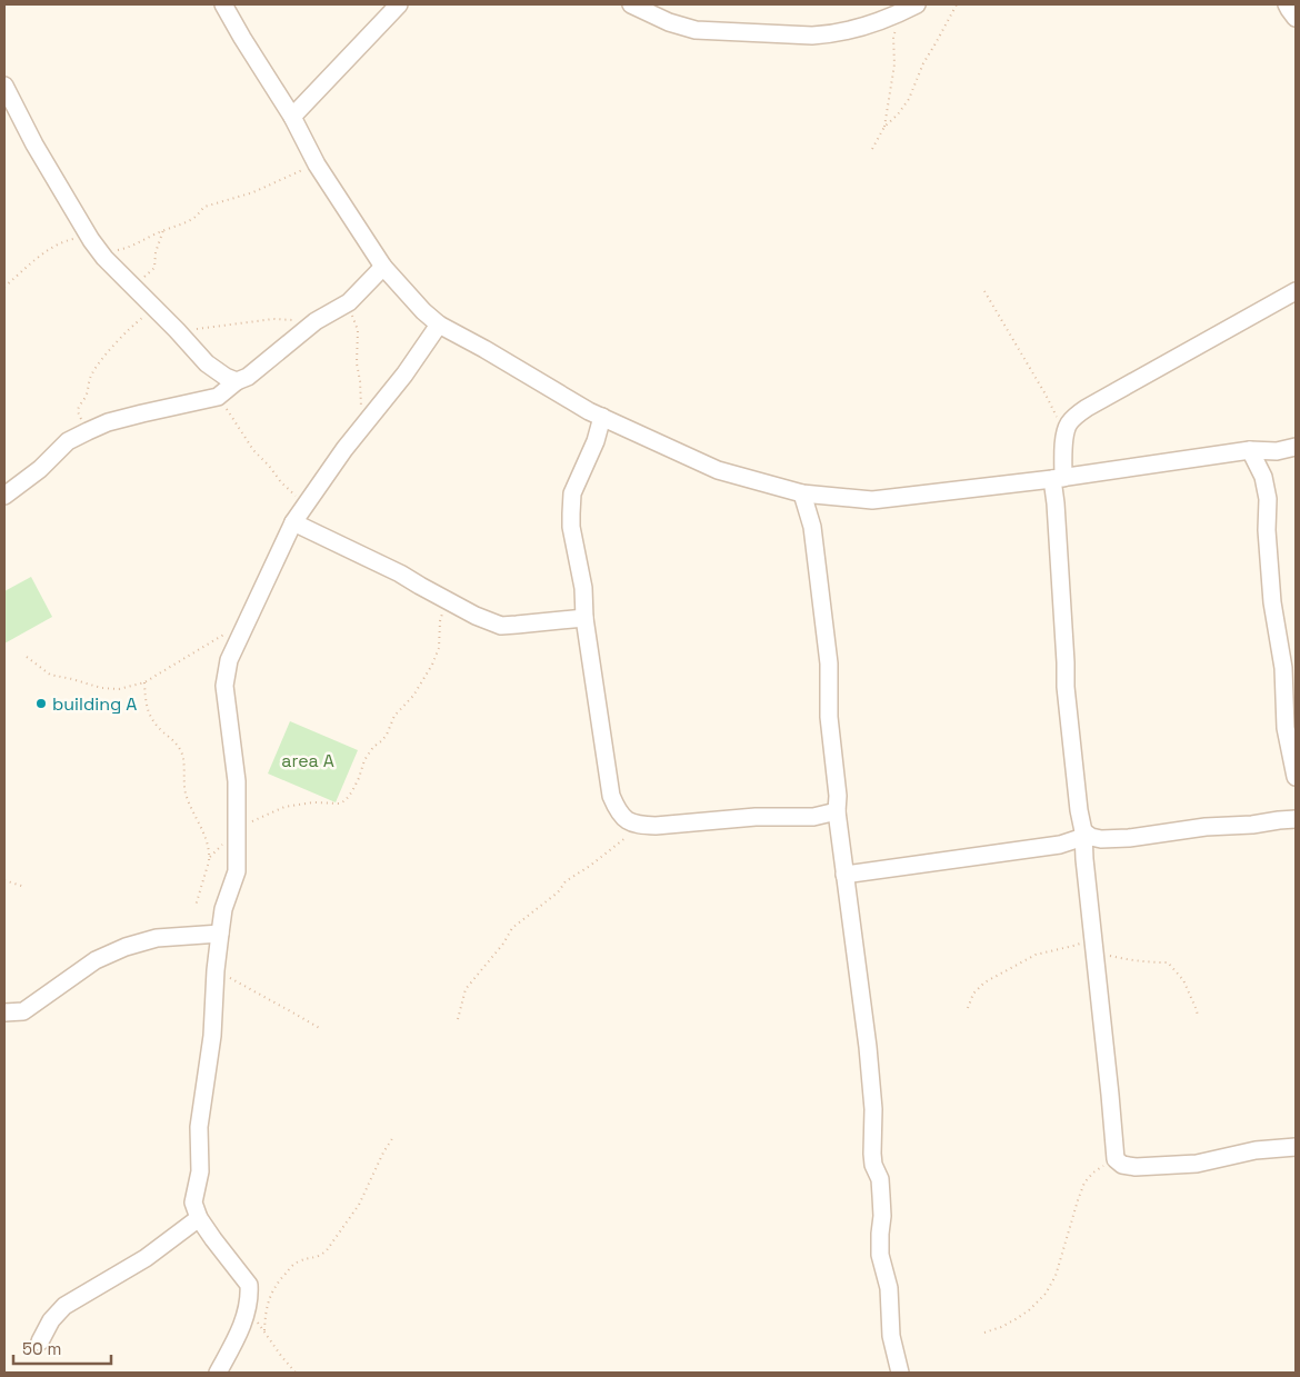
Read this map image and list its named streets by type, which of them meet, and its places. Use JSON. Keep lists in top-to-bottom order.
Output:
{
  "parks": ["area A"],
  "places": ["building A"],
  "scale_bar": "50 m"
}
